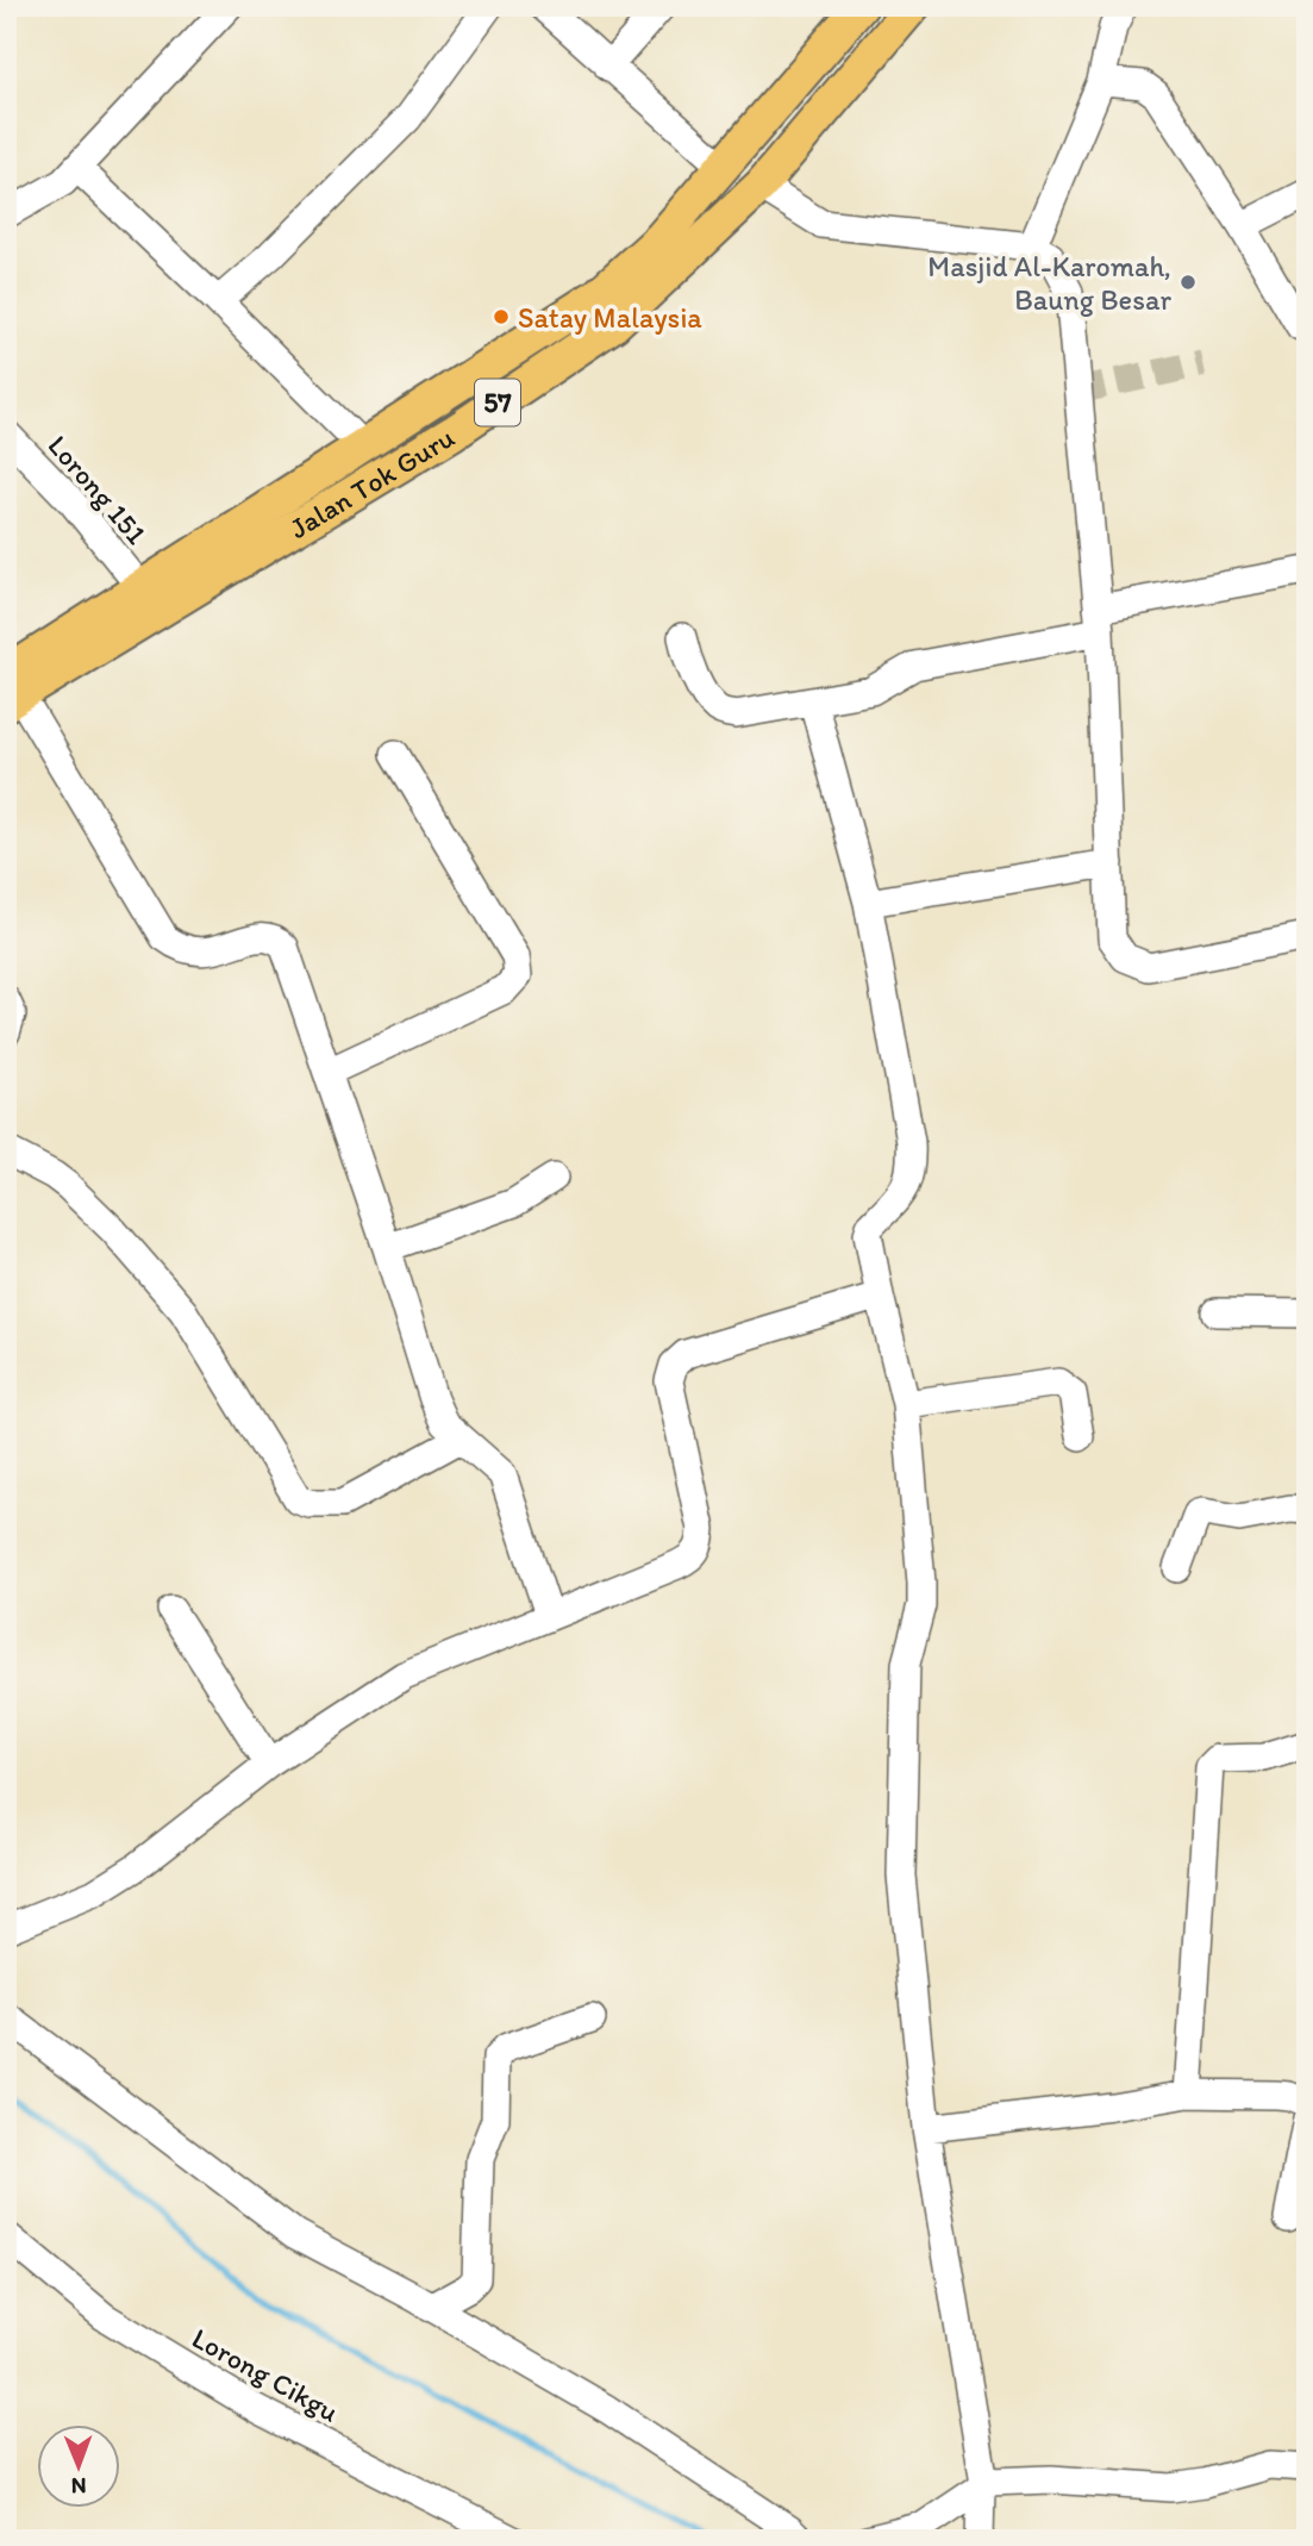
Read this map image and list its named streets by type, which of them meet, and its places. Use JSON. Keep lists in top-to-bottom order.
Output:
{
  "streets": {
    "main road": ["57", "Jalan Tok Guru"],
    "street": ["Lorong 151", "Lorong Cikgu"]
  },
  "crossings": [
    ["Jalan Tok Guru", "Lorong 151"]
  ],
  "places": ["Masjid Al-Karomah, Baung Besar", "Satay Malaysia"],
  "north": "bottom"
}
